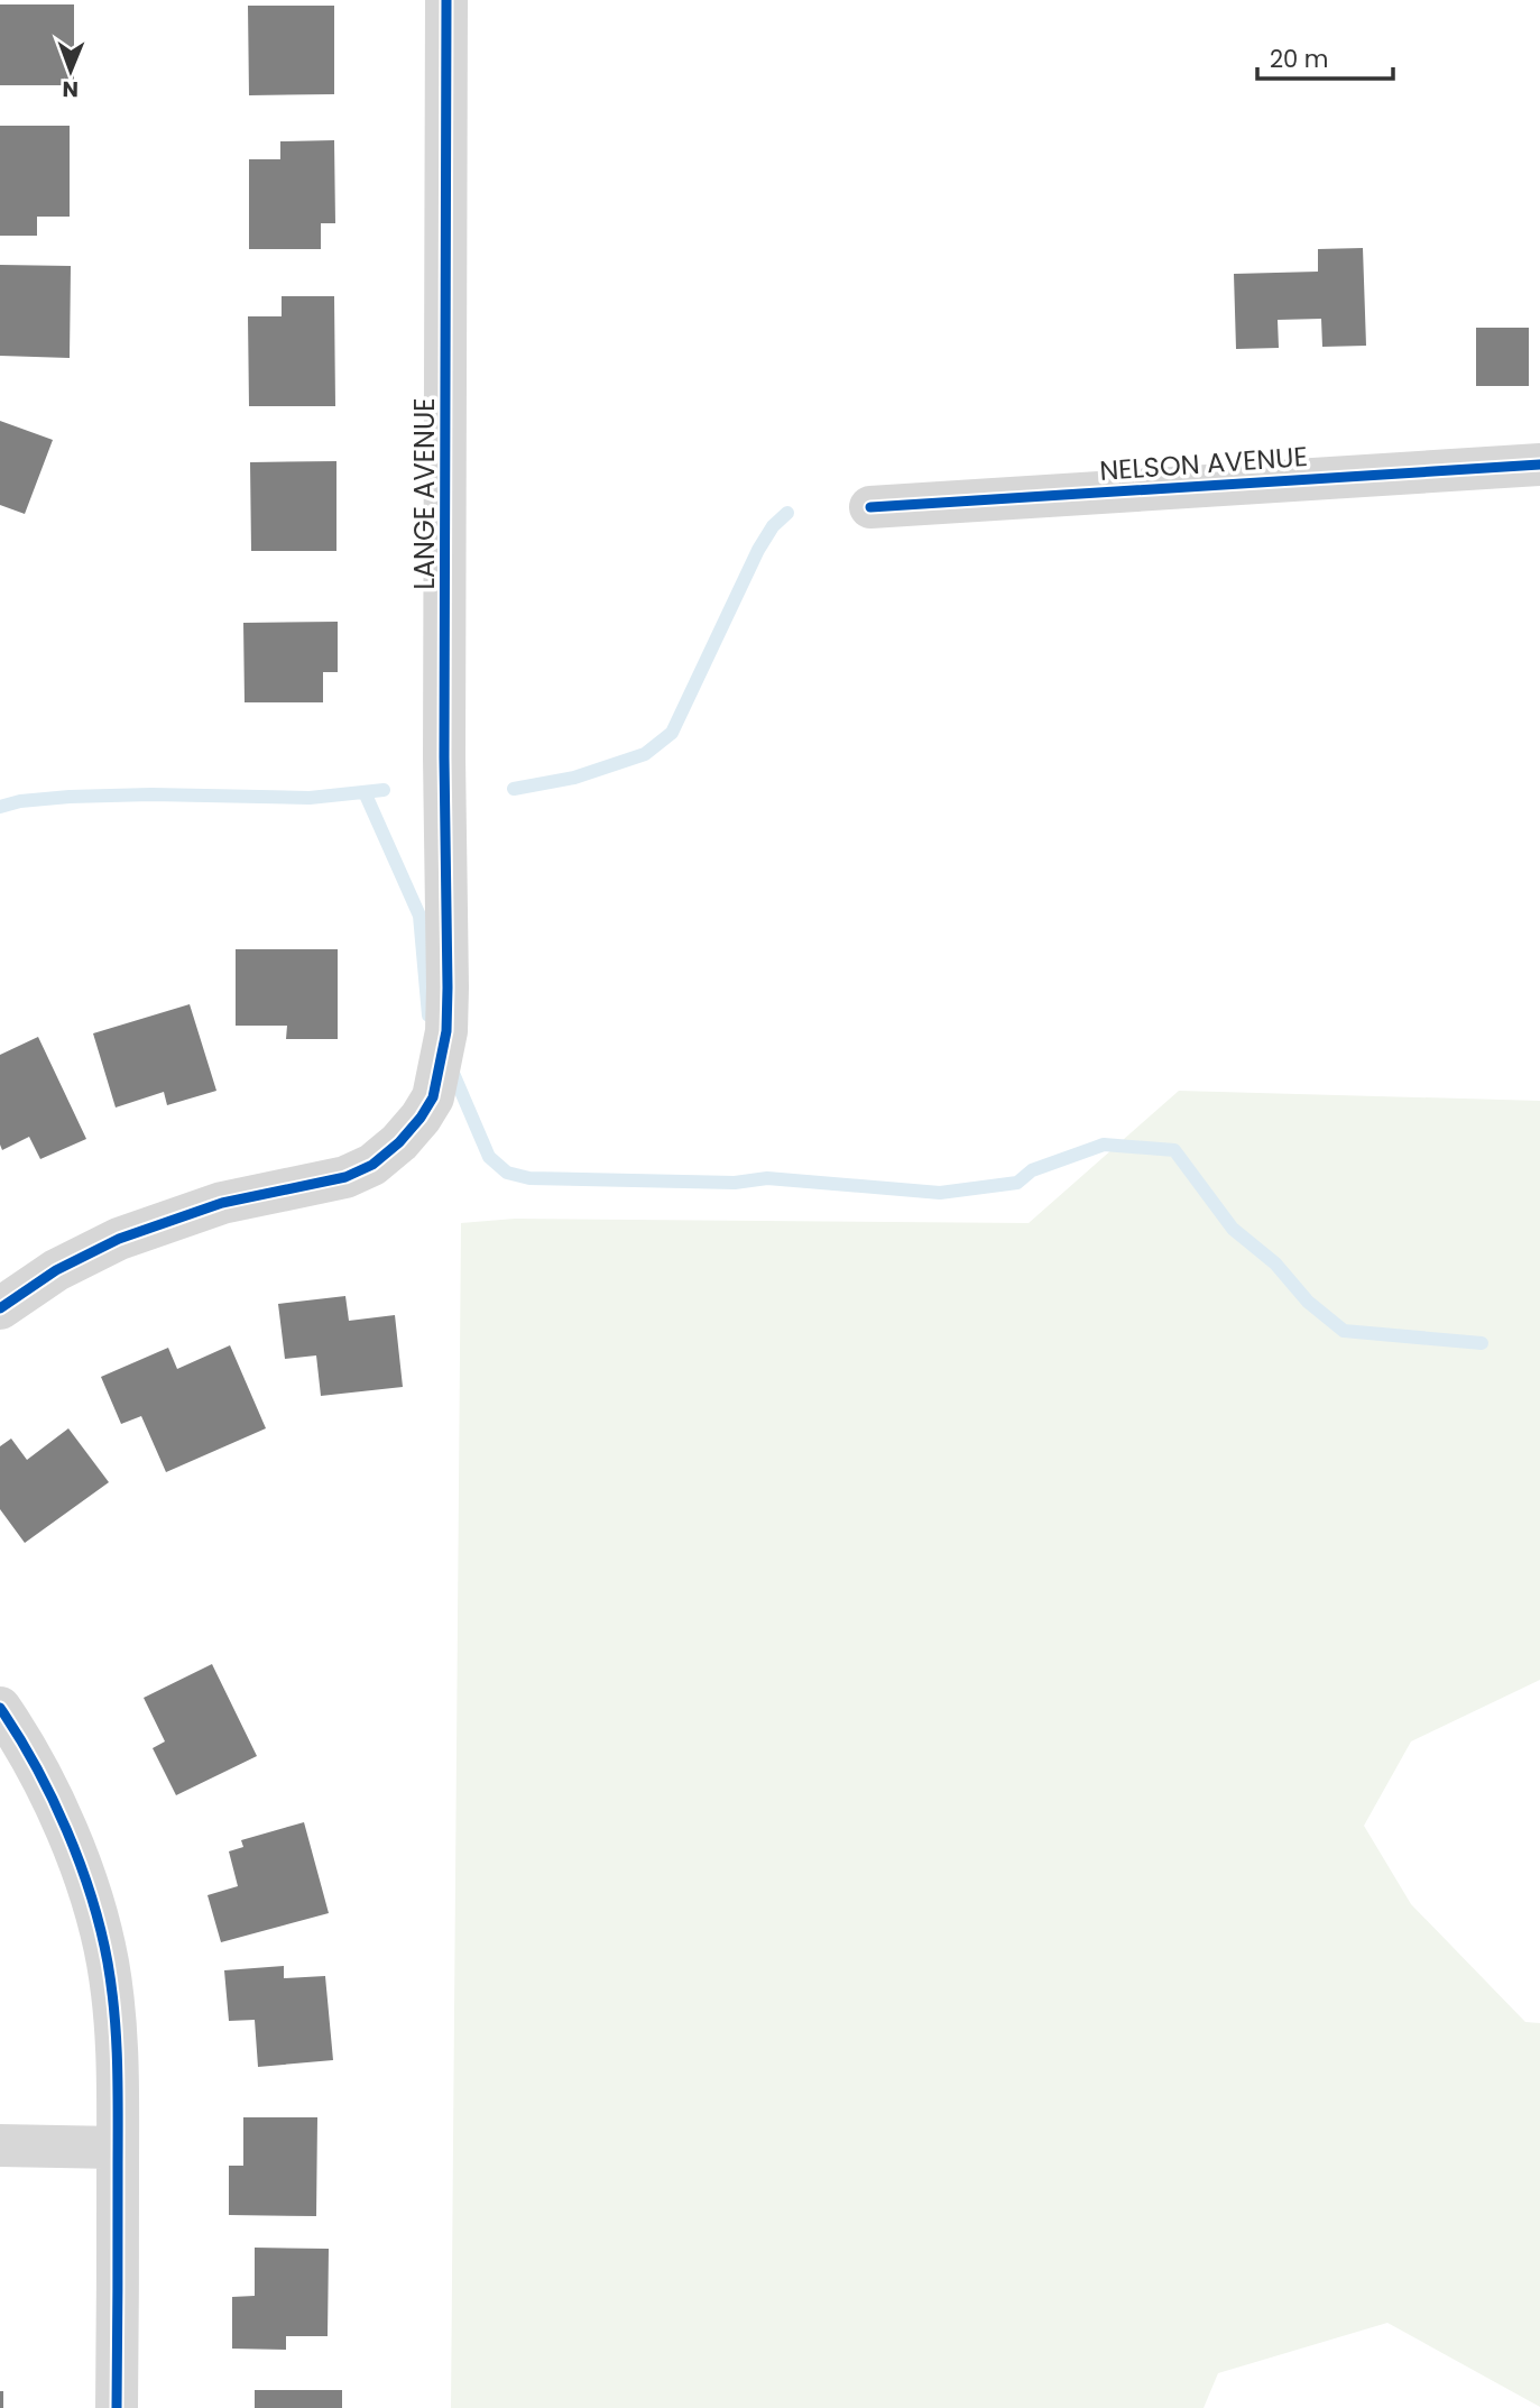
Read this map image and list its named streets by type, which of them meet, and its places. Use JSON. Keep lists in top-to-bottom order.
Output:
{
  "streets": {
    "street": ["NELSON AVENUE", "LANGE AVENUE"]
  },
  "scale_bar": "20 m",
  "north": "bottom"
}
